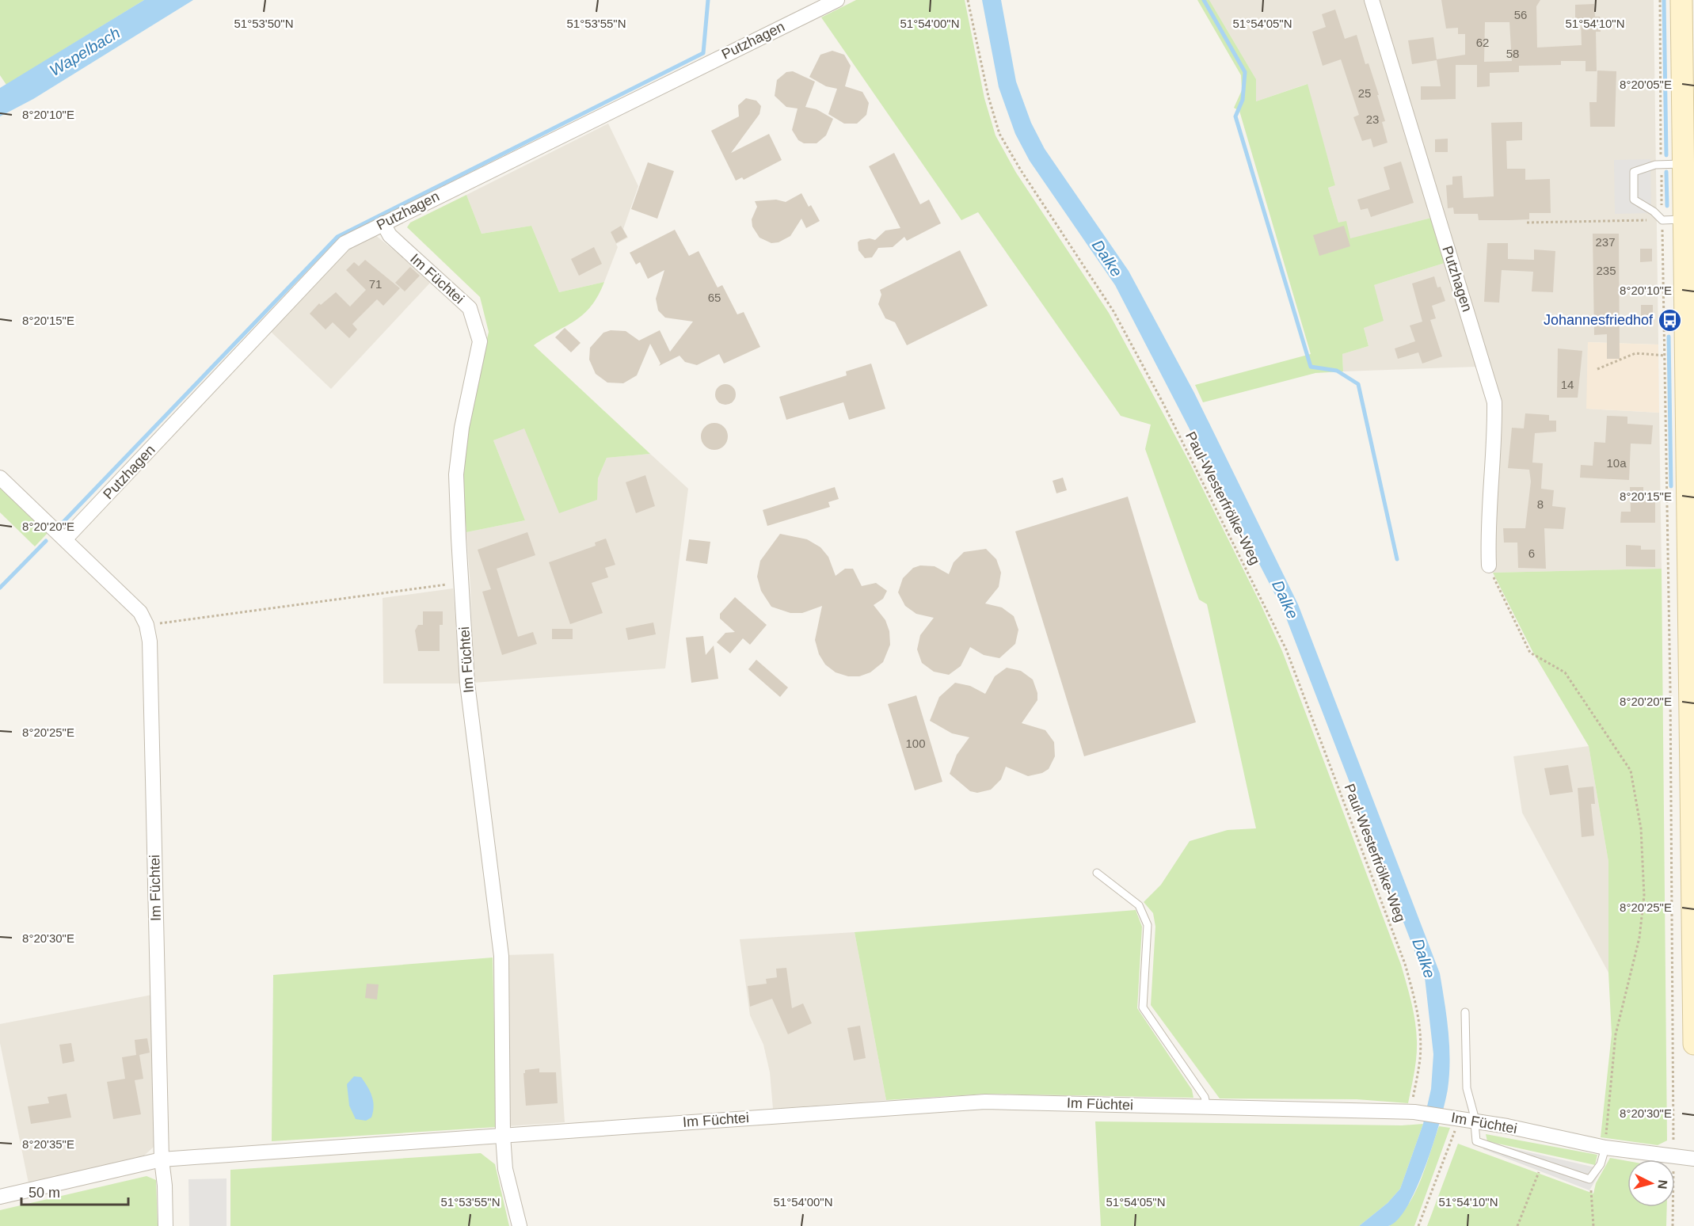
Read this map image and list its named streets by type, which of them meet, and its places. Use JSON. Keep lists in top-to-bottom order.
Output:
{
  "streets": {
    "street": ["Putzhagen", "Im Füchtei"],
    "path": ["Paul-Westerfrölke-Weg"]
  },
  "crossings": [
    ["Putzhagen", "Im Füchtei"],
    ["Im Füchtei", "Paul-Westerfrölke-Weg"]
  ],
  "water": ["Wapelbach", "Dalke"],
  "places": {
    "bus stop": ["Johannesfriedhof"]
  },
  "house_numbers": [
    "56",
    "62",
    "58",
    "25",
    "23",
    "237",
    "235",
    "71",
    "65",
    "14",
    "10a",
    "8",
    "6",
    "100"
  ],
  "scale_bar": "50 m",
  "north": "right",
  "coordinates": [
    "51°53'50\"N",
    "51°53'55\"N",
    "51°54'00\"N",
    "51°54'05\"N",
    "51°54'10\"N",
    "8°20'05\"E",
    "8°20'10\"E",
    "8°20'15\"E",
    "8°20'20\"E",
    "8°20'25\"E",
    "8°20'30\"E",
    "8°20'35\"E"
  ]
}
